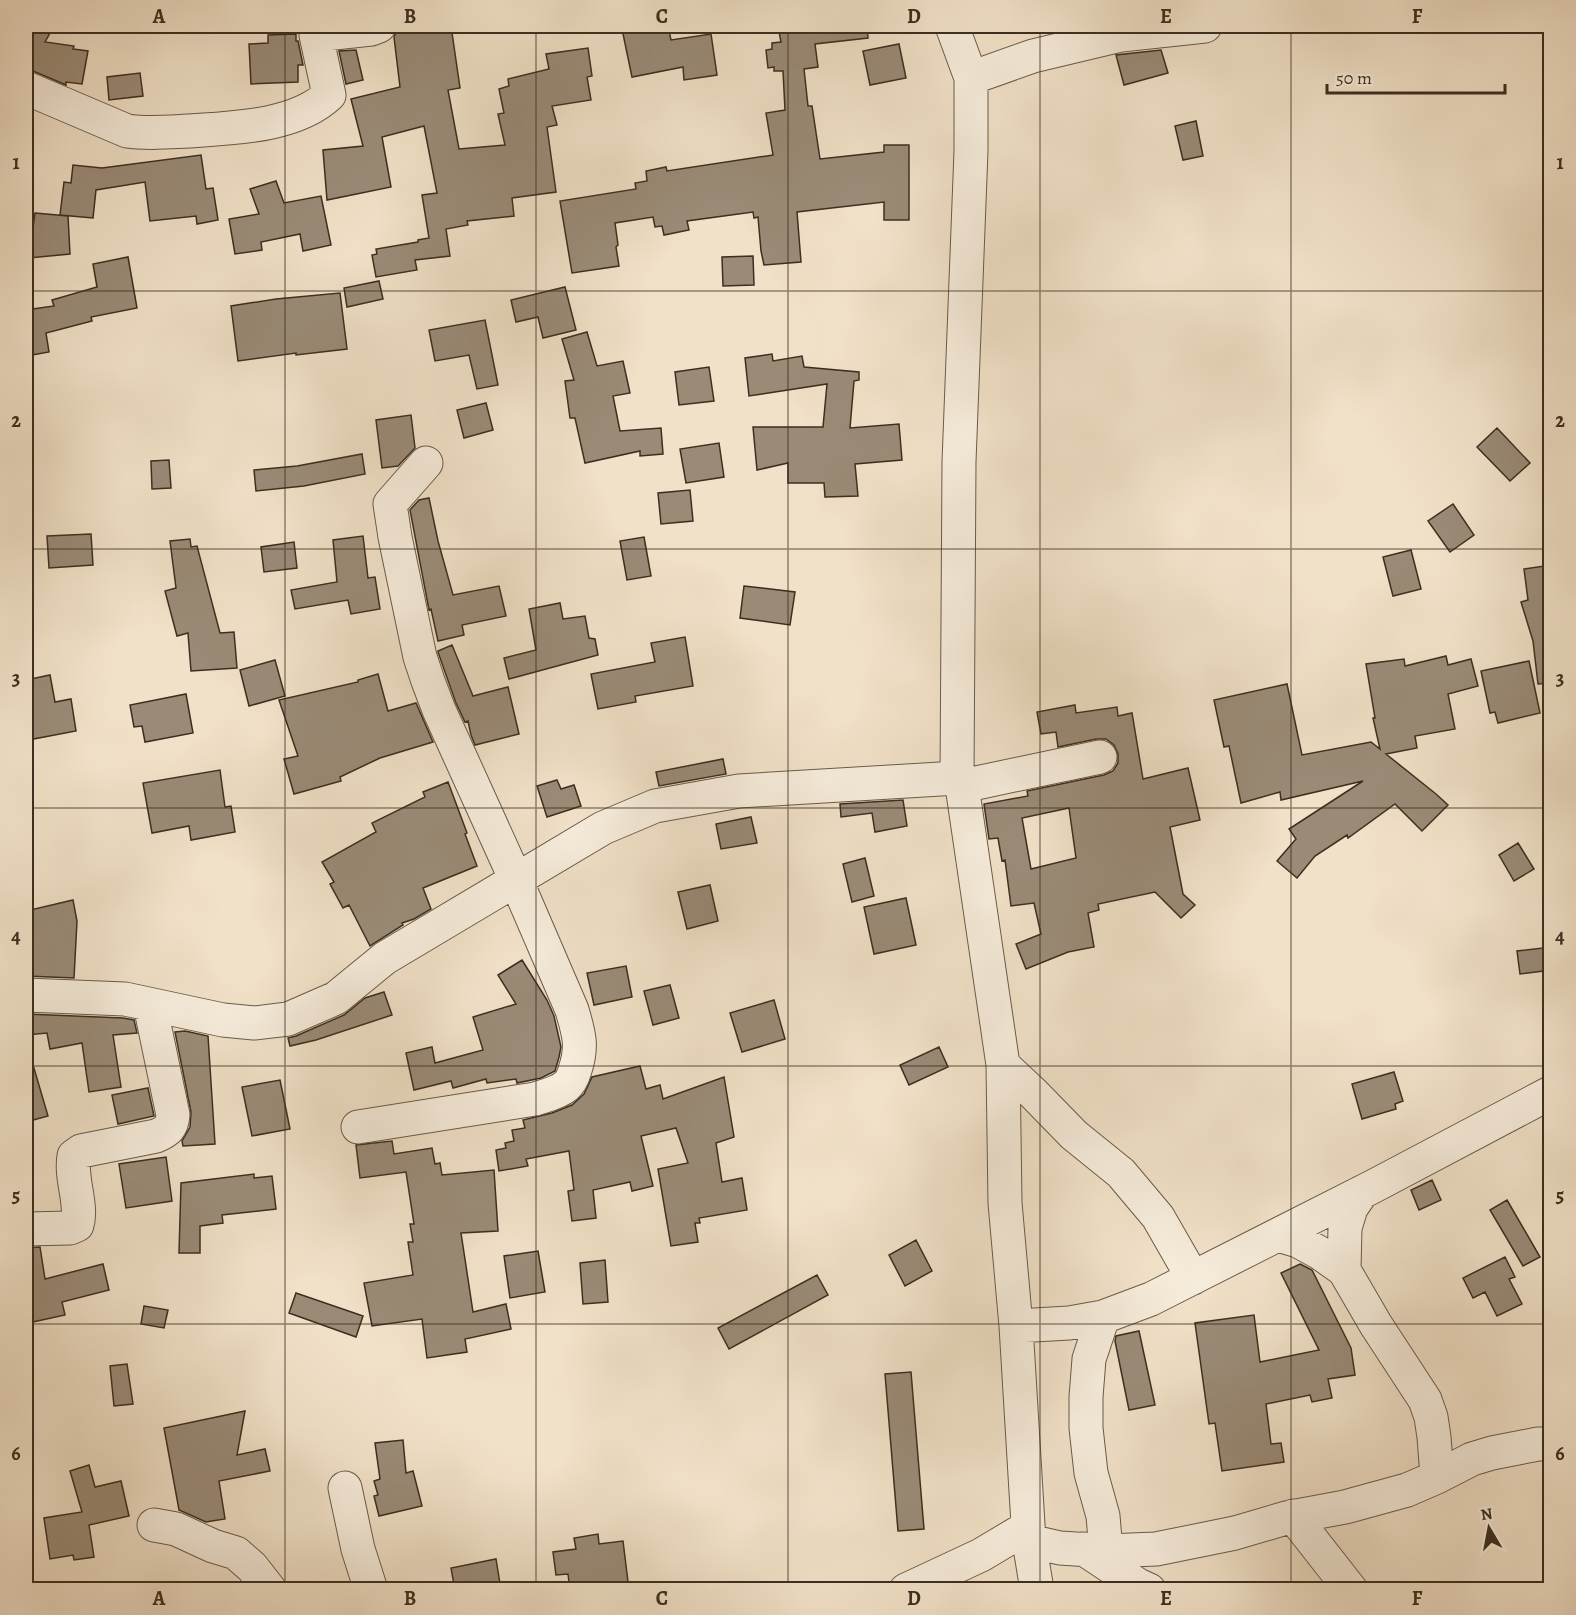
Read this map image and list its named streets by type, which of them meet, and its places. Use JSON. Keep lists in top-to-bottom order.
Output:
{
  "scale_bar": "50 m",
  "north": "top",
  "grid": {
    "columns": [
      "A",
      "B",
      "C",
      "D",
      "E",
      "F"
    ],
    "rows": [
      "1",
      "2",
      "3",
      "4",
      "5",
      "6"
    ]
  }
}
